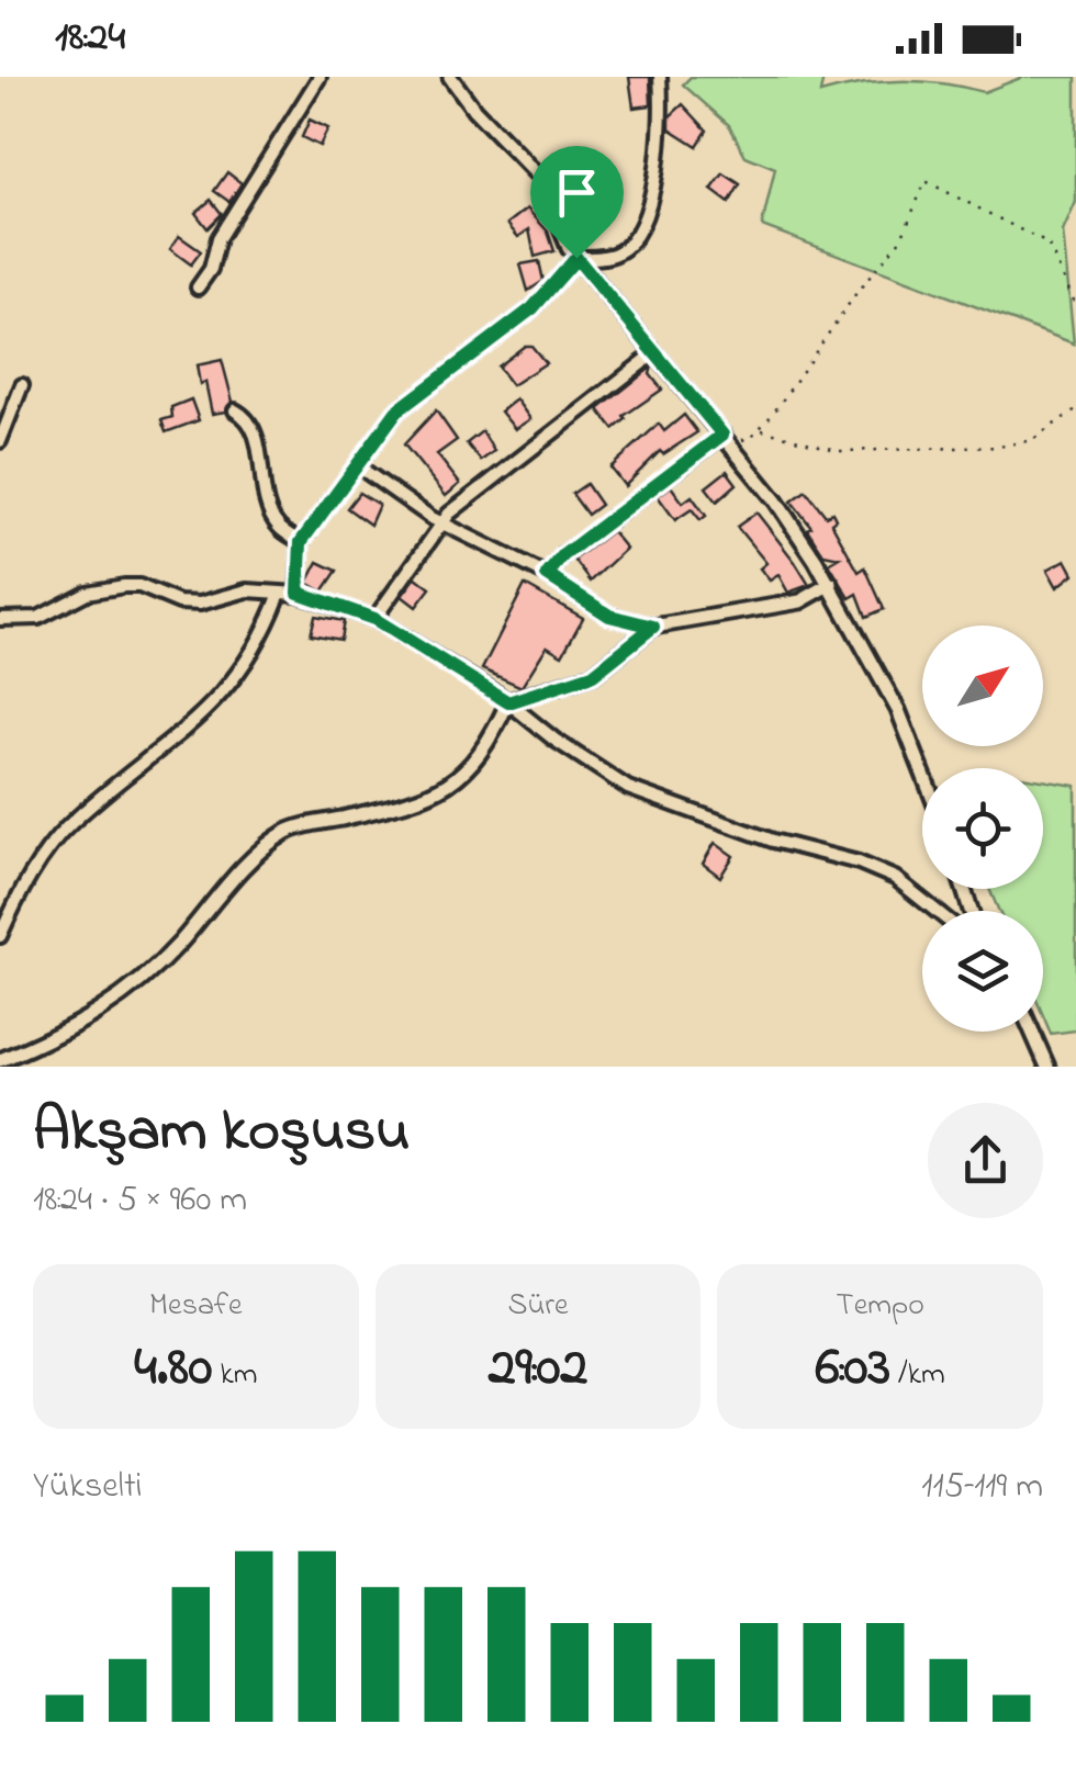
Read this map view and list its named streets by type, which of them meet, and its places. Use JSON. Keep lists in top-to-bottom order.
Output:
{
  "north": "top right",
  "page": {
    "status": "18:24",
    "heading": ["Akşam koşusu", "18:24 · 5 × 960 m"],
    "stats": [
      ["Mesafe", "4.80 km"],
      ["Süre", "29:02"],
      ["Tempo", "6:03 /km"]
    ],
    "chart": ["Yükselti", "115–119 m"]
  }
}
